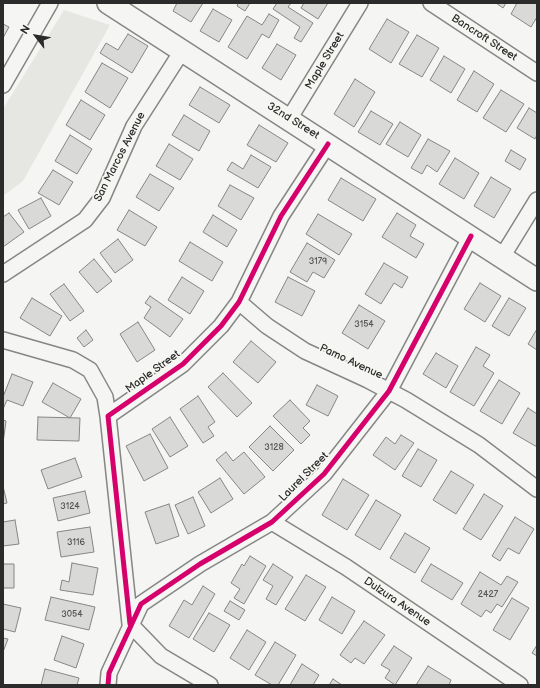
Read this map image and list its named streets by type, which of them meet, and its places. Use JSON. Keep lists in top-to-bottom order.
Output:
{
  "streets": {
    "street": [
      "Bancroft Street",
      "Maple Street",
      "32nd Street",
      "San Marcos Avenue",
      "Pamo Avenue",
      "Laurel Street",
      "Dulzura Avenue"
    ]
  },
  "crossings": [
    ["Maple Street", "32nd Street"],
    ["Maple Street", "Pamo Avenue"],
    ["32nd Street", "San Marcos Avenue"],
    ["32nd Street", "Laurel Street"],
    ["Pamo Avenue", "Laurel Street"],
    ["Laurel Street", "Dulzura Avenue"]
  ],
  "house_numbers": [
    "3179",
    "3154",
    "3128",
    "3124",
    "3116",
    "2427",
    "3054"
  ],
  "north": "top left"
}
